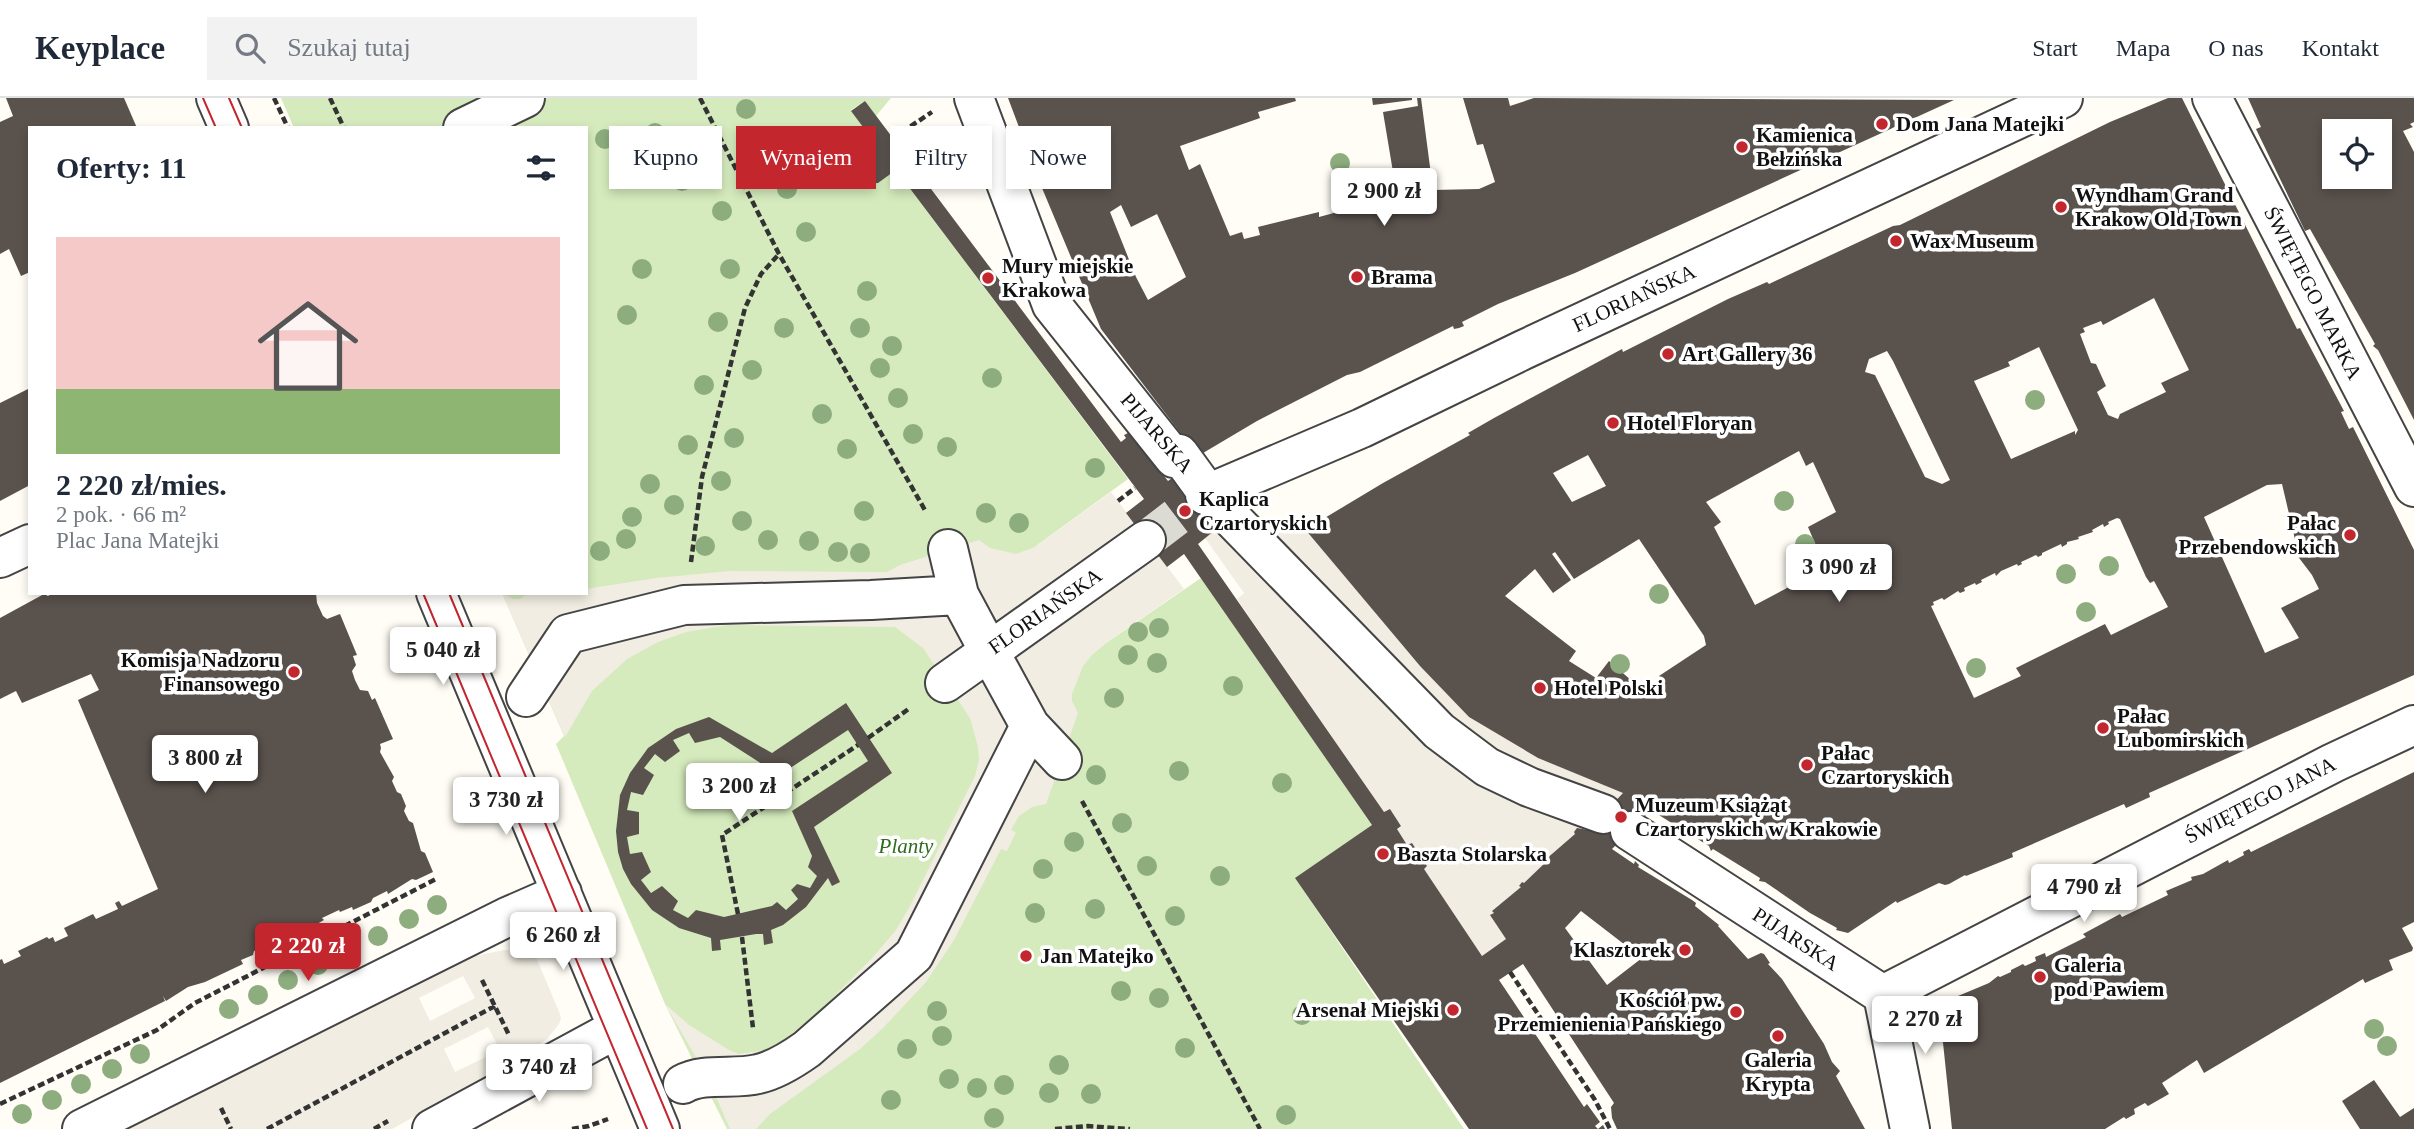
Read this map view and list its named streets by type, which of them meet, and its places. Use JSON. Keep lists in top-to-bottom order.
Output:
{
  "streets": {
    "street": [
      "ŚWIĘTEGO MARKA",
      "FLORIAŃSKA",
      "PIJARSKA",
      "ŚWIĘTEGO JANA"
    ]
  },
  "crossings": [
    ["FLORIAŃSKA", "PIJARSKA"],
    ["PIJARSKA", "ŚWIĘTEGO JANA"]
  ],
  "parks": ["Planty"],
  "places": [
    "Dom Jana Matejki",
    "Kamienica Bełzińska",
    "Wyndham Grand Krakow Old Town",
    "Wax Museum",
    "Brama",
    "Mury miejskie Krakowa",
    "Art Gallery 36",
    "Hotel Floryan",
    "Kaplica Czartoryskich",
    "Pałac Przebendowskich",
    "Komisja Nadzoru Finansowego",
    "Hotel Polski",
    "Pałac Lubomirskich",
    "Pałac Czartoryskich",
    "Muzeum Książąt Czartoryskich w Krakowie",
    "Baszta Stolarska",
    "Klasztorek",
    "Jan Matejko",
    "Galeria pod Pawiem",
    "Arsenał Miejski",
    "Kościół pw. Przemienienia Pańskiego",
    "Galeria Krypta"
  ],
  "page": {
    "header": "Keyplace",
    "search": "Szukaj tutaj",
    "nav": [
      "Start",
      "Mapa",
      "O nas",
      "Kontakt"
    ],
    "chip": [
      "Kupno",
      "Wynajem",
      "Filtry",
      "Nowe"
    ],
    "heading": "Oferty: 11",
    "price": [
      "2 900 zł",
      "3 090 zł",
      "5 040 zł",
      "3 800 zł",
      "3 200 zł",
      "3 730 zł",
      "4 790 zł",
      "6 260 zł",
      "2 220 zł",
      "2 270 zł",
      "3 740 zł"
    ],
    "list": [
      {
        "name": "2 220 zł/mies.",
        "note": "2 pok. · 66 m² · Plac Jana Matejki"
      }
    ]
  }
}
